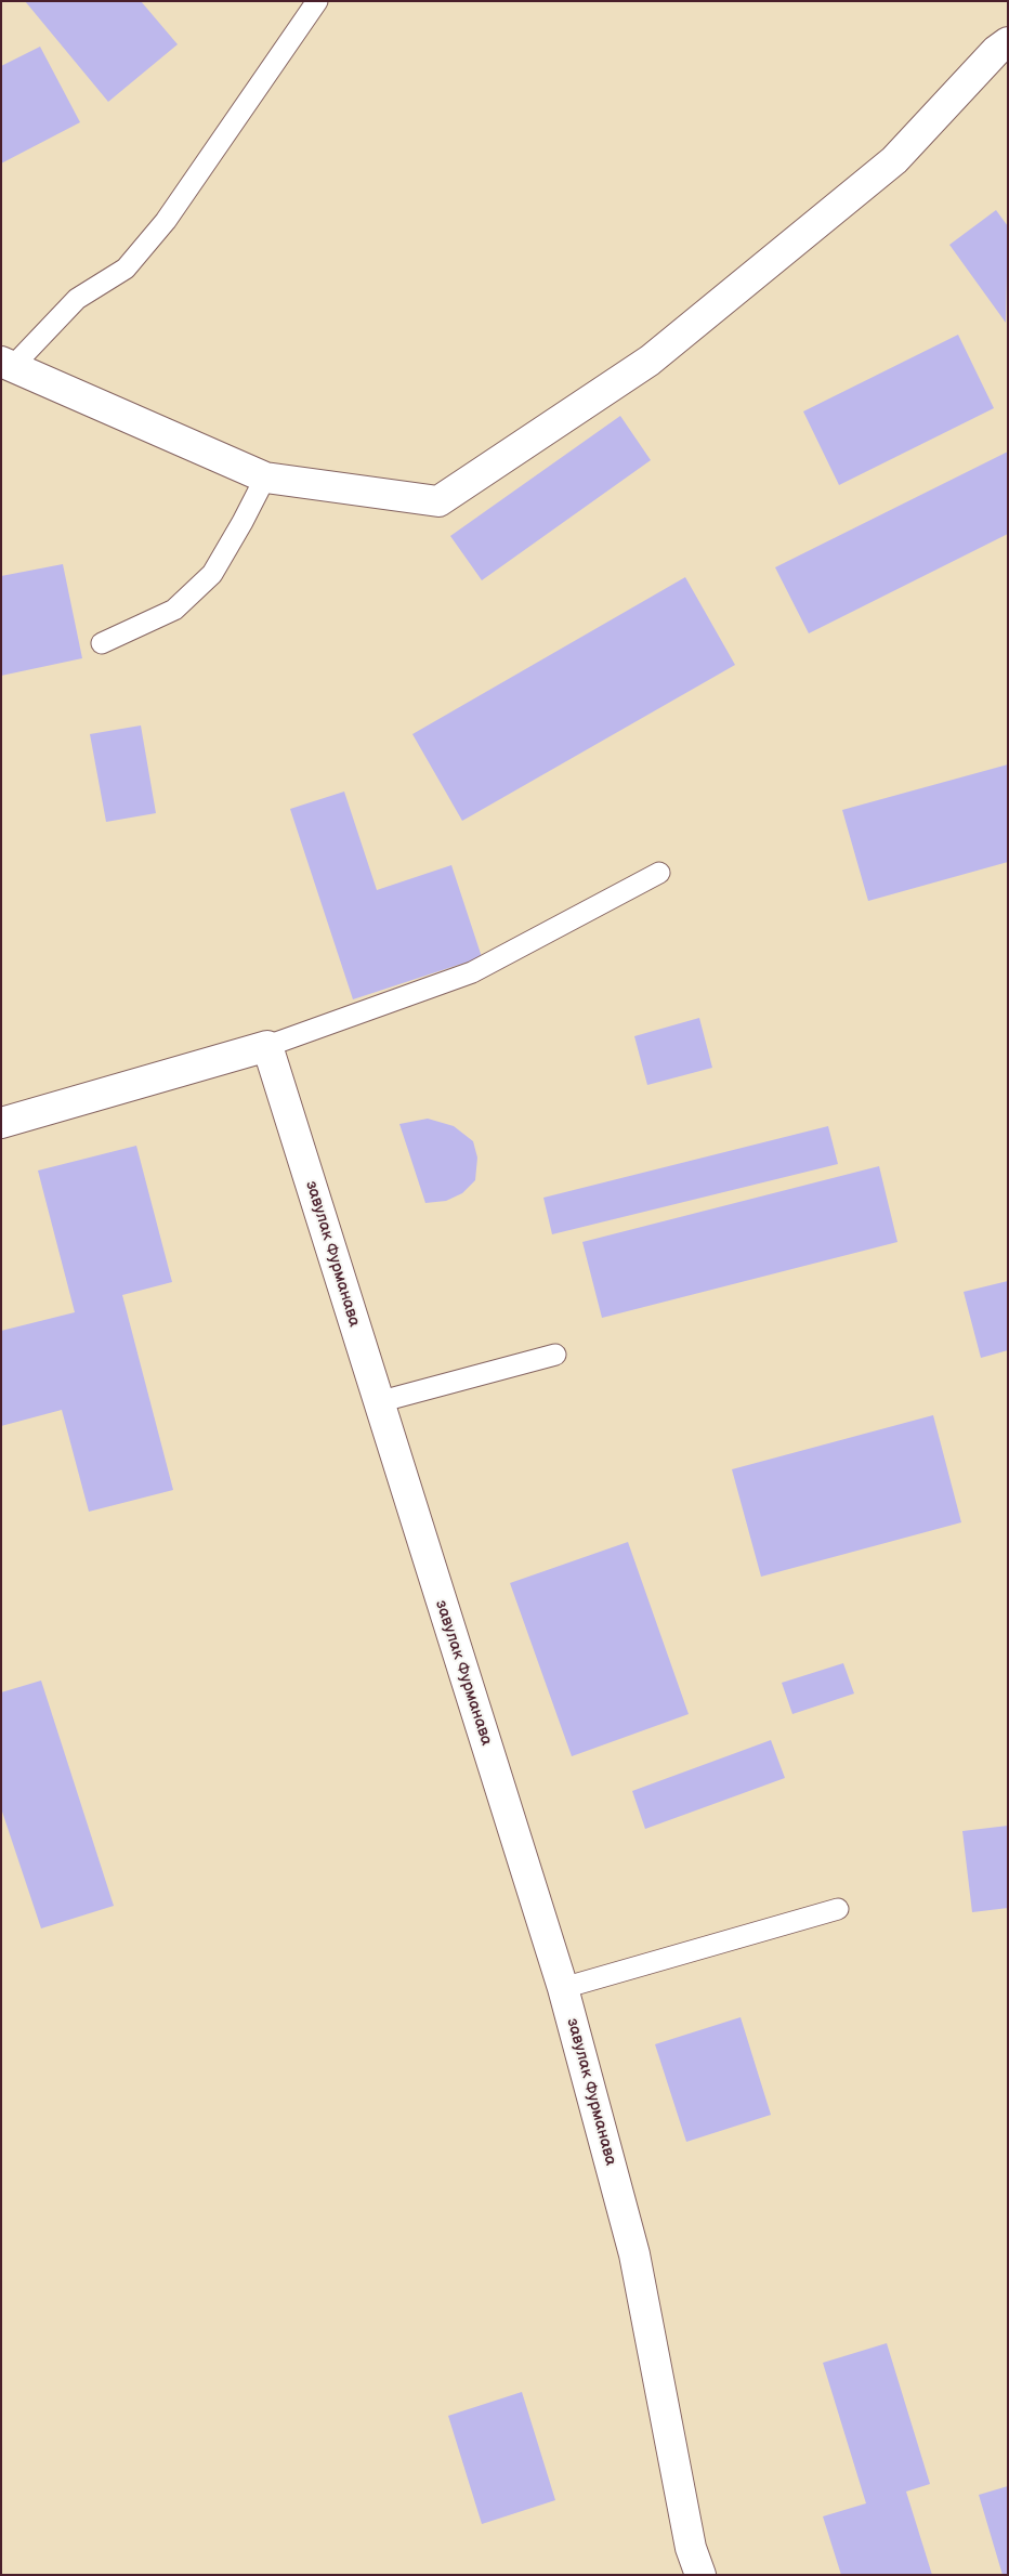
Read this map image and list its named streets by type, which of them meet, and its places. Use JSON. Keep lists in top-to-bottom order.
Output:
{
  "streets": {
    "street": ["завулак Фурманава"]
  }
}
